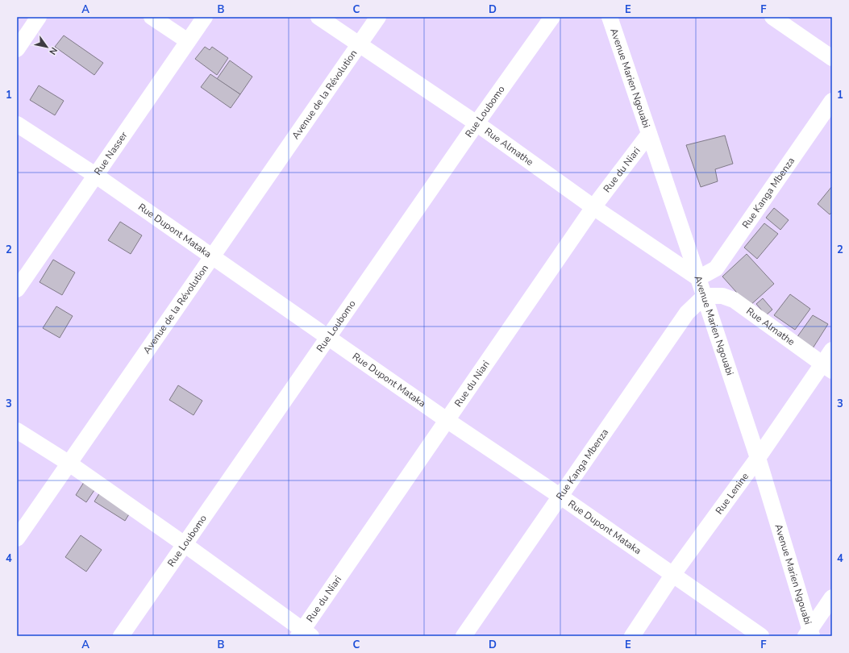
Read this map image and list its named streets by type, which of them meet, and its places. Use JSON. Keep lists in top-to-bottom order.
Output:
{
  "streets": {
    "street": [
      "Avenue Marien Ngouabi",
      "Avenue de la Révolution",
      "Rue Loubomo",
      "Rue Almathe",
      "Rue Nasser",
      "Rue du Niari",
      "Rue Kanga Mbenza",
      "Rue Dupont Mataka",
      "Rue Lenine"
    ]
  },
  "crossings": [
    ["Avenue Marien Ngouabi", "Rue Almathe"],
    ["Avenue Marien Ngouabi", "Rue du Niari"],
    ["Avenue Marien Ngouabi", "Rue Kanga Mbenza"],
    ["Avenue Marien Ngouabi", "Rue Lenine"],
    ["Avenue de la Révolution", "Rue Almathe"],
    ["Avenue de la Révolution", "Rue Dupont Mataka"],
    ["Rue Loubomo", "Rue Almathe"],
    ["Rue Loubomo", "Rue Dupont Mataka"],
    ["Rue Almathe", "Rue du Niari"],
    ["Rue Almathe", "Rue Kanga Mbenza"],
    ["Rue Almathe", "Rue Lenine"],
    ["Rue Nasser", "Rue Dupont Mataka"],
    ["Rue du Niari", "Rue Dupont Mataka"],
    ["Rue Kanga Mbenza", "Rue Dupont Mataka"],
    ["Rue Dupont Mataka", "Rue Lenine"]
  ],
  "north": "bottom right",
  "grid": {
    "columns": [
      "A",
      "B",
      "C",
      "D",
      "E",
      "F"
    ],
    "rows": [
      "1",
      "2",
      "3",
      "4"
    ]
  }
}
